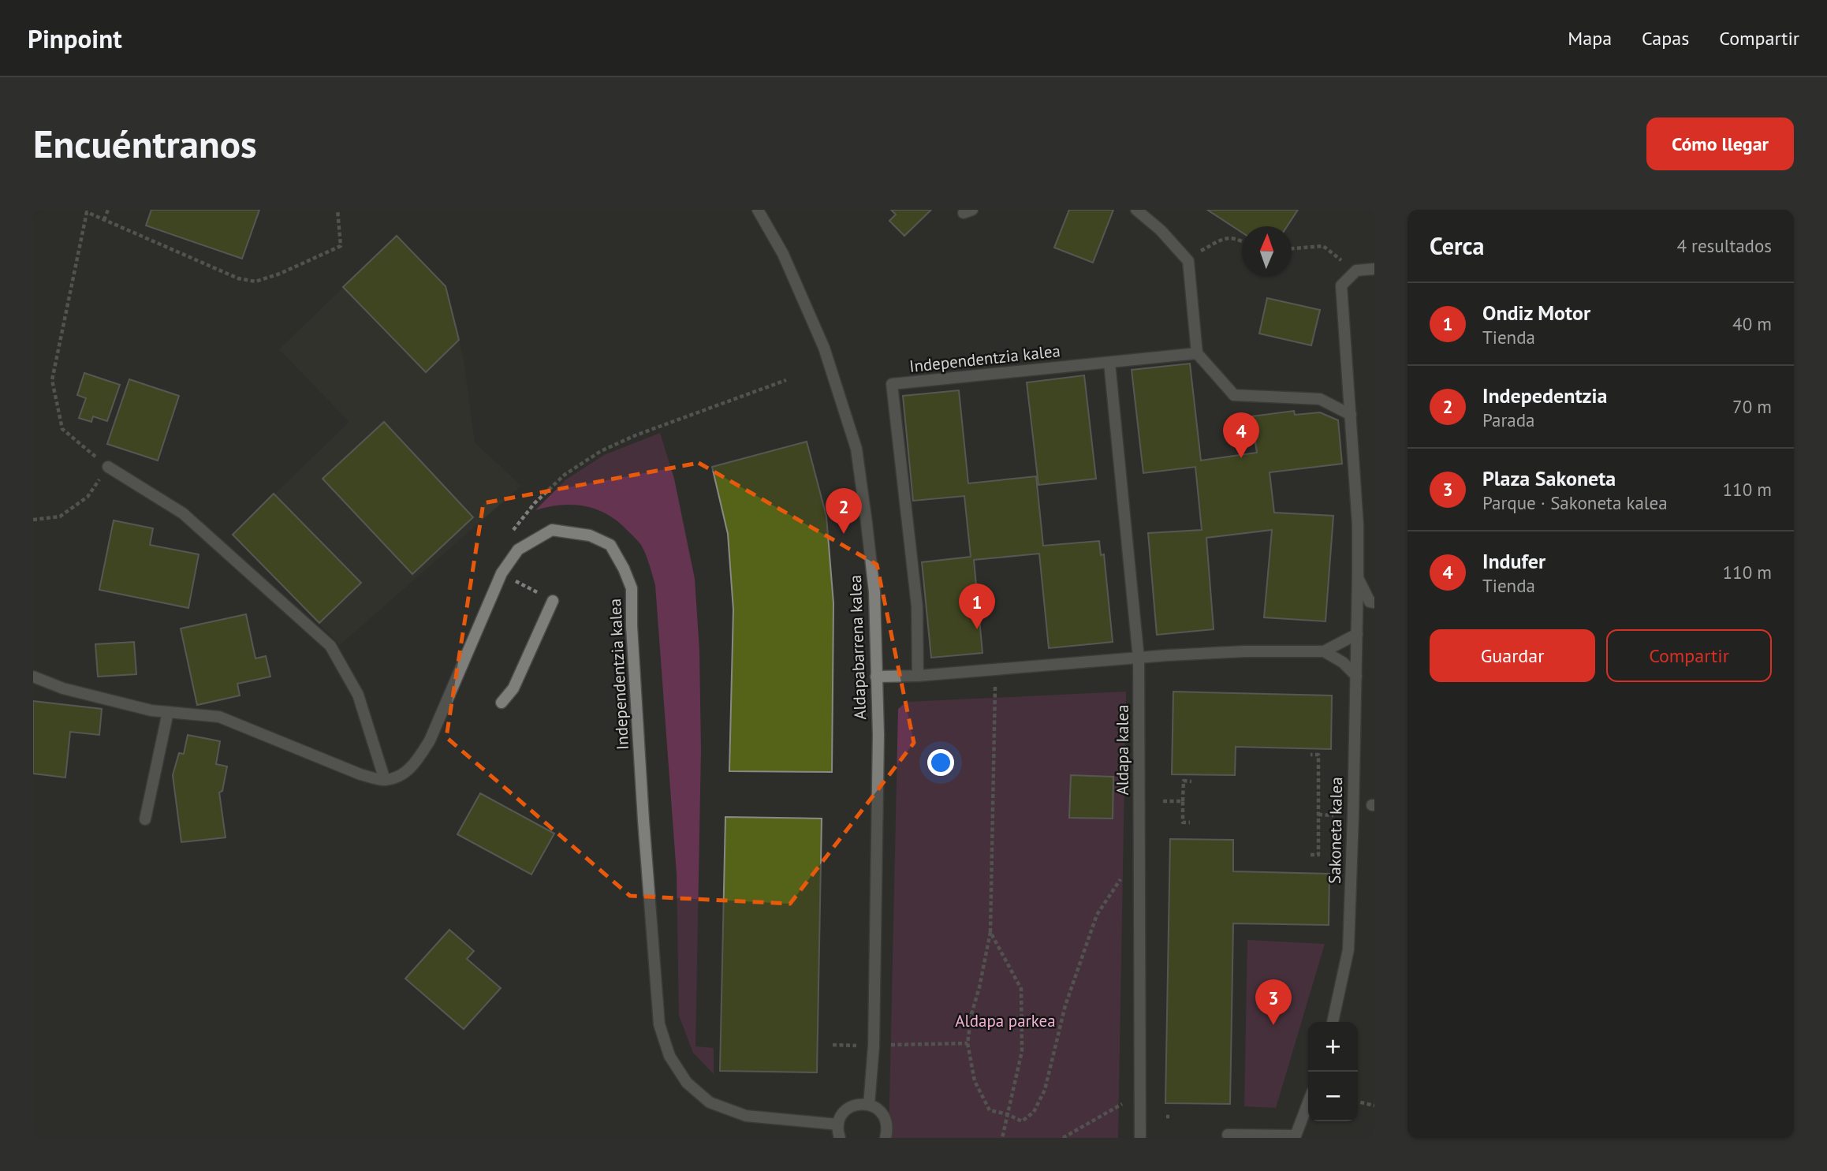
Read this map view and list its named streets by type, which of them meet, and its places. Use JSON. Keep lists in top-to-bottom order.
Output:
{
  "streets": {
    "street": [
      "Independentzia kalea",
      "Aldapabarrena kalea",
      "Aldapa kalea",
      "Sakoneta kalea"
    ]
  },
  "crossings": [
    ["Independentzia kalea", "Aldapa kalea"]
  ],
  "parks": ["Aldapa parkea"],
  "north": "top",
  "page": {
    "header": "Pinpoint",
    "nav": ["Mapa", "Capas", "Compartir"],
    "buttons": [
      "Cómo llegar",
      ["Guardar", "Compartir"]
    ],
    "title": "Encuéntranos",
    "heading": ["Cerca", "4 resultados"],
    "list": [
      {
        "mark": "1",
        "name": "Ondiz Motor",
        "note": "Tienda",
        "value": "40 m"
      },
      {
        "mark": "2",
        "name": "Indepedentzia",
        "note": "Parada",
        "value": "70 m"
      },
      {
        "mark": "3",
        "name": "Plaza Sakoneta",
        "note": "Parque · Sakoneta kalea",
        "value": "110 m"
      },
      {
        "mark": "4",
        "name": "Indufer",
        "note": "Tienda",
        "value": "110 m"
      }
    ],
    "pins": [
      "4",
      "2",
      "1",
      "3"
    ],
    "map_buttons": ["+", "−"]
  }
}
